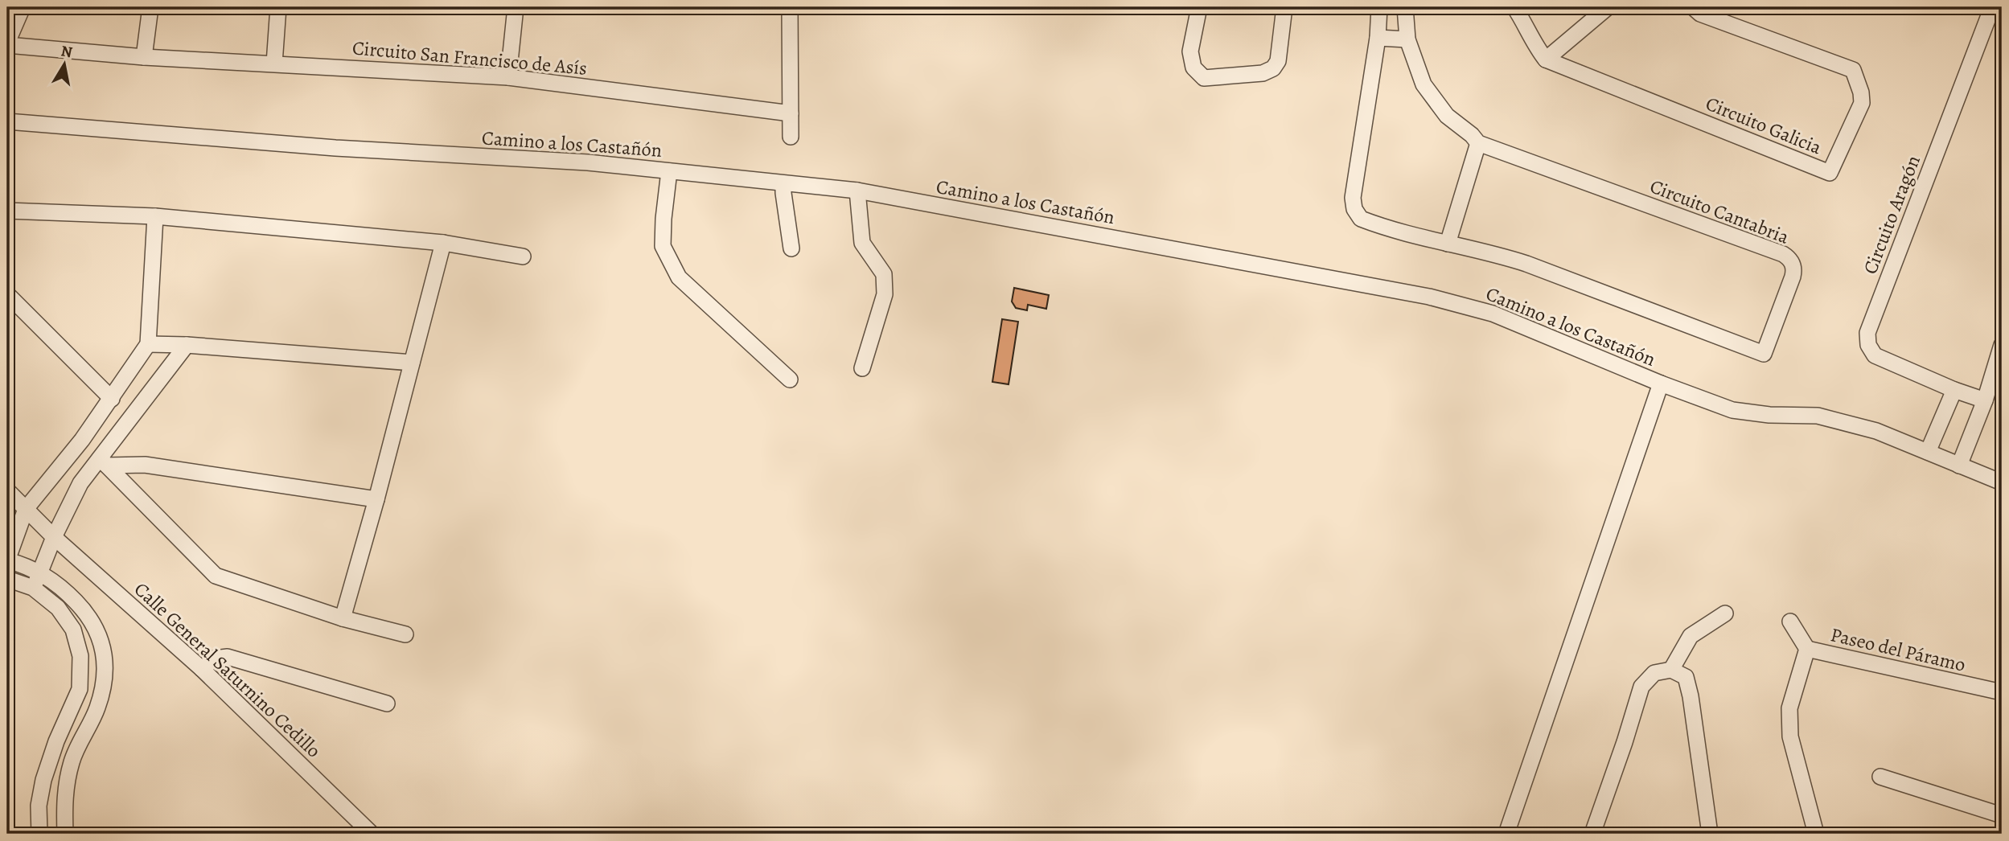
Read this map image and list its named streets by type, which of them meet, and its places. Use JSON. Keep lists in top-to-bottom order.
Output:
{
  "streets": {
    "street": [
      "Circuito San Francisco de Asís",
      "Circuito Galicia",
      "Camino a los Castañón",
      "Circuito Cantabria",
      "Circuito Aragón",
      "Paseo del Páramo",
      "Calle General Saturnino Cedillo"
    ]
  },
  "north": "top"
}
